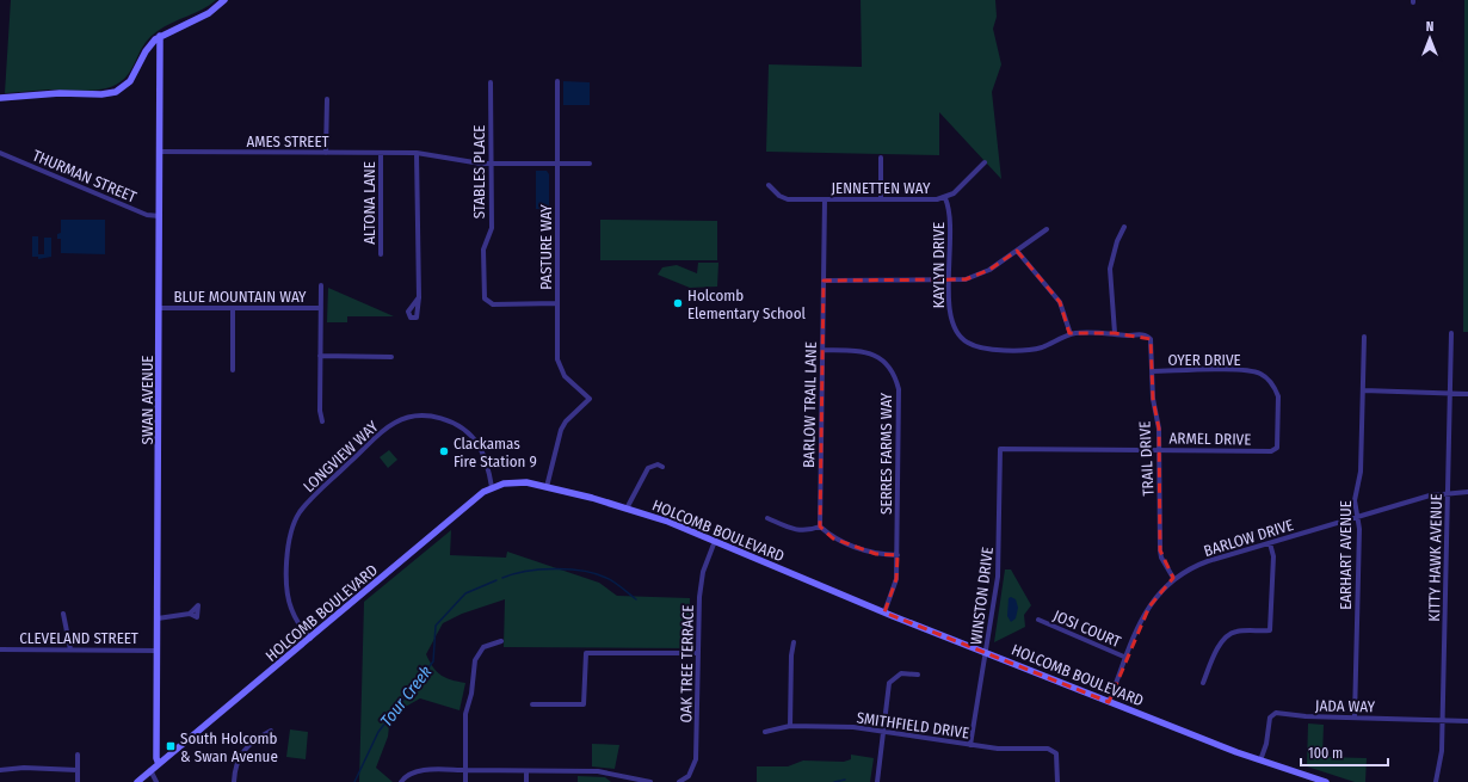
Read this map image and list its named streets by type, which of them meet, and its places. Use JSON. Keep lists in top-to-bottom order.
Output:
{
  "streets": {
    "street": [
      "AMES STREET",
      "STABLES PLACE",
      "THURMAN STREET",
      "JENNETTEN WAY",
      "ALTONA LANE",
      "PASTURE WAY",
      "KAYLYN DRIVE",
      "BLUE MOUNTAIN WAY",
      "OYER DRIVE",
      "SWAN AVENUE",
      "BARLOW TRAIL LANE",
      "ARMEL DRIVE",
      "SERRES FARMS WAY",
      "LONGVIEW WAY",
      "TRAIL DRIVE",
      "HOLCOMB BOULEVARD",
      "BARLOW DRIVE",
      "EARHART AVENUE",
      "KITTY HAWK AVENUE",
      "WINSTON DRIVE",
      "JOSI COURT",
      "CLEVELAND STREET",
      "OAK TREE TERRACE",
      "JADA WAY",
      "SMITHFIELD DRIVE"
    ]
  },
  "crossings": [
    ["AMES STREET", "STABLES PLACE"],
    ["AMES STREET", "ALTONA LANE"],
    ["AMES STREET", "PASTURE WAY"],
    ["AMES STREET", "SWAN AVENUE"],
    ["STABLES PLACE", "PASTURE WAY"],
    ["THURMAN STREET", "SWAN AVENUE"],
    ["JENNETTEN WAY", "KAYLYN DRIVE"],
    ["JENNETTEN WAY", "BARLOW TRAIL LANE"],
    ["PASTURE WAY", "HOLCOMB BOULEVARD"],
    ["KAYLYN DRIVE", "TRAIL DRIVE"],
    ["BLUE MOUNTAIN WAY", "SWAN AVENUE"],
    ["OYER DRIVE", "ARMEL DRIVE"],
    ["OYER DRIVE", "TRAIL DRIVE"],
    ["SWAN AVENUE", "HOLCOMB BOULEVARD"],
    ["SWAN AVENUE", "CLEVELAND STREET"],
    ["BARLOW TRAIL LANE", "SERRES FARMS WAY"],
    ["ARMEL DRIVE", "TRAIL DRIVE"],
    ["ARMEL DRIVE", "WINSTON DRIVE"],
    ["SERRES FARMS WAY", "HOLCOMB BOULEVARD"],
    ["LONGVIEW WAY", "HOLCOMB BOULEVARD"],
    ["TRAIL DRIVE", "BARLOW DRIVE"],
    ["HOLCOMB BOULEVARD", "BARLOW DRIVE"],
    ["HOLCOMB BOULEVARD", "WINSTON DRIVE"],
    ["HOLCOMB BOULEVARD", "OAK TREE TERRACE"],
    ["HOLCOMB BOULEVARD", "JADA WAY"],
    ["BARLOW DRIVE", "EARHART AVENUE"],
    ["BARLOW DRIVE", "KITTY HAWK AVENUE"],
    ["BARLOW DRIVE", "JOSI COURT"],
    ["EARHART AVENUE", "JADA WAY"],
    ["KITTY HAWK AVENUE", "JADA WAY"],
    ["WINSTON DRIVE", "SMITHFIELD DRIVE"]
  ],
  "water": ["Tour Creek"],
  "places": {
    "other": ["Holcomb Elementary School", "Clackamas Fire Station 9"],
    "transit": ["South Holcomb & Swan Avenue"]
  },
  "scale_bar": "100 m",
  "north": "top"
}
